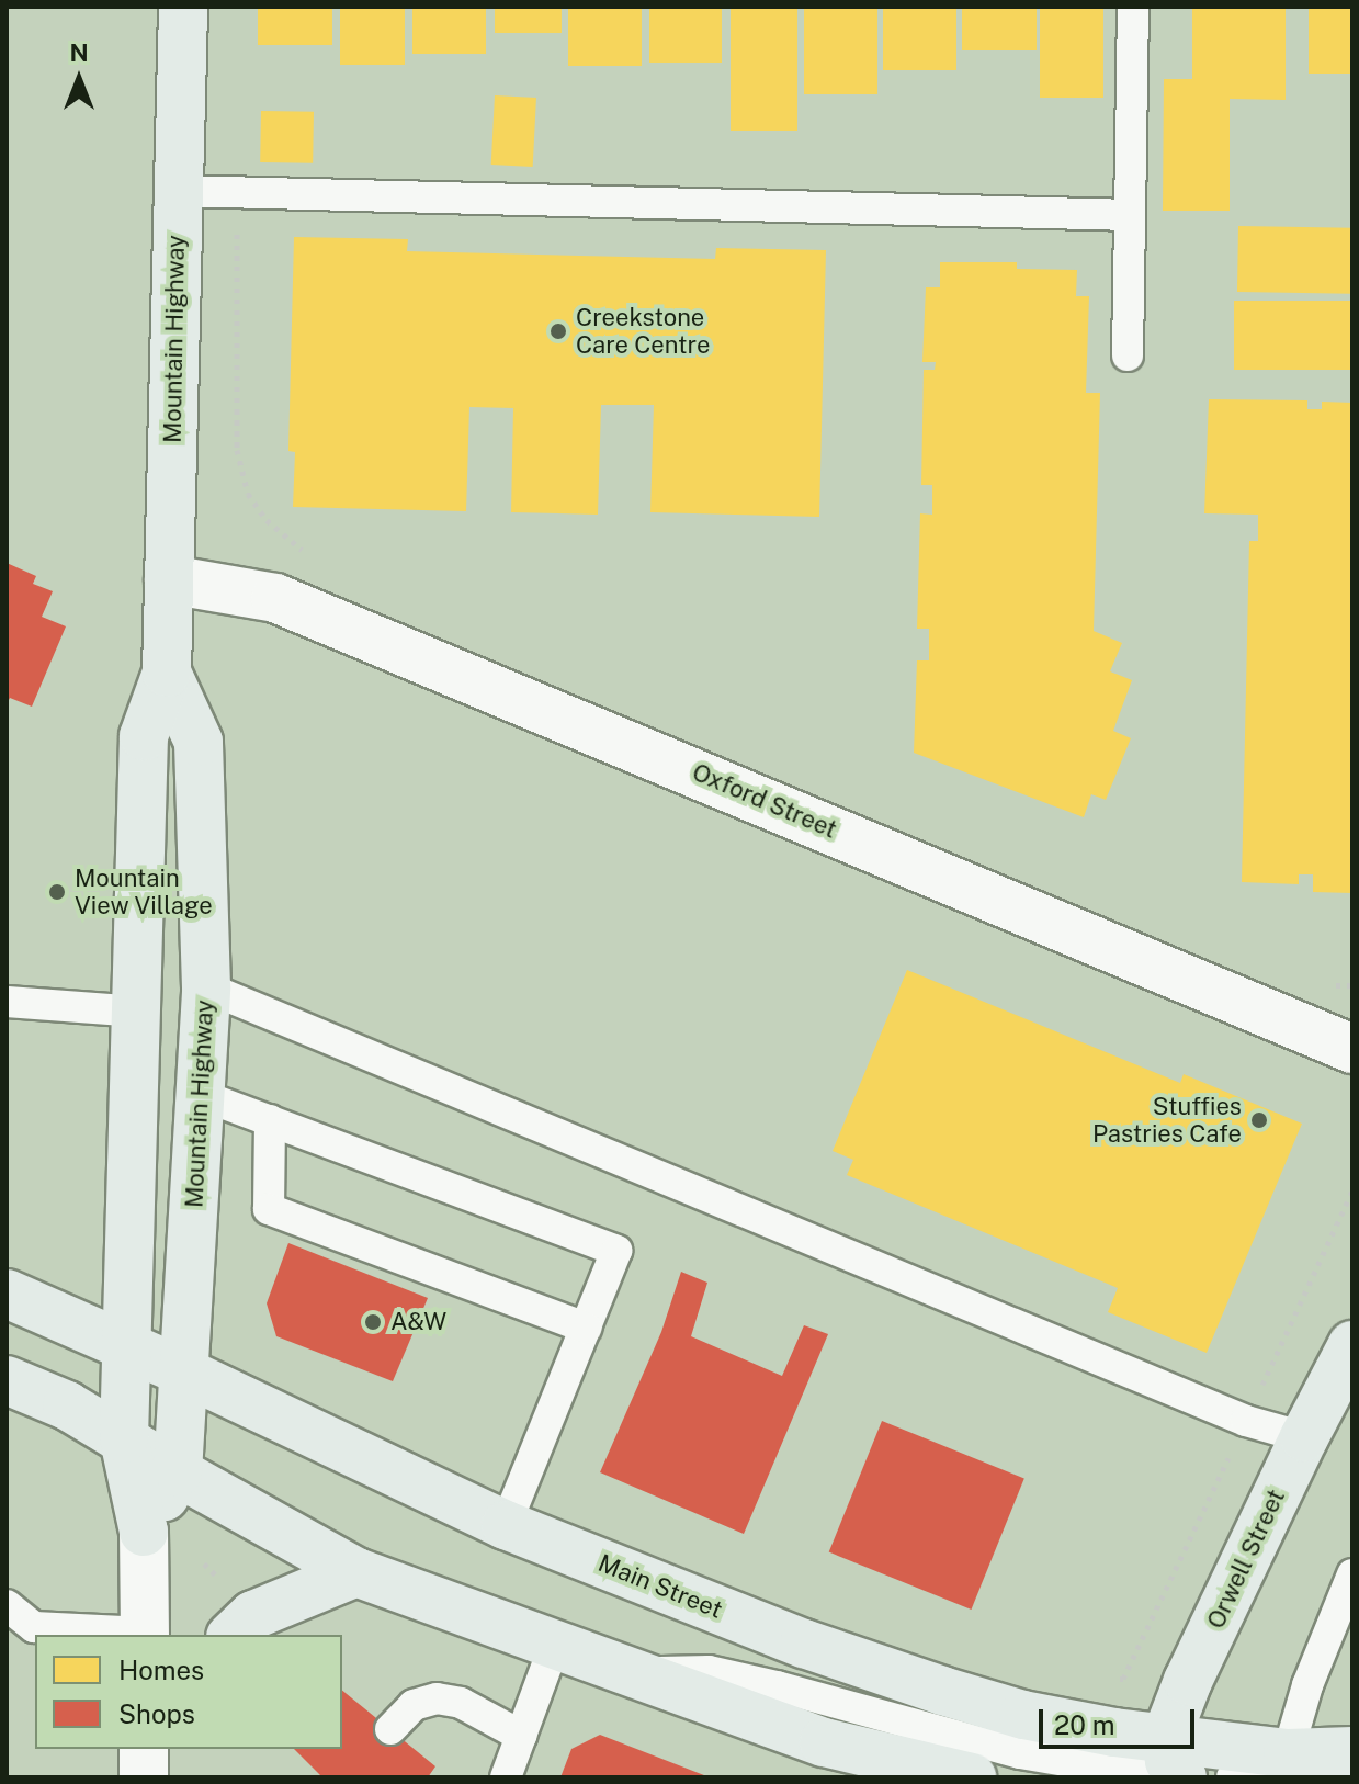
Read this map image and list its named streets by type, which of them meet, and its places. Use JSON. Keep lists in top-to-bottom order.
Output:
{
  "streets": {
    "main road": ["Mountain Highway", "Orwell Street", "Main Street"],
    "street": ["Oxford Street"]
  },
  "crossings": [
    ["Mountain Highway", "Oxford Street"],
    ["Mountain Highway", "Main Street"],
    ["Orwell Street", "Main Street"]
  ],
  "places": [
    "Creekstone Care Centre",
    "Mountain View Village",
    "Stuffies Pastries Cafe",
    "A&W"
  ],
  "legend": ["Homes", "Shops"],
  "scale_bar": "20 m",
  "north": "top"
}
